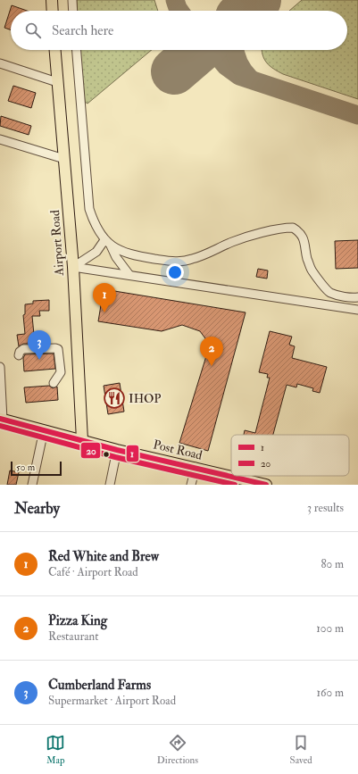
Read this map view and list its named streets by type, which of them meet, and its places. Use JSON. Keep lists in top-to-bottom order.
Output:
{
  "streets": {
    "main road": ["Airport Road", "Post Road"]
  },
  "crossings": [
    ["Airport Road", "Post Road"]
  ],
  "places": {
    "restaurant": ["IHOP"]
  },
  "lines": ["transit line 1", "transit line 20"],
  "legend": ["1", "20"],
  "scale_bar": "50 m",
  "page": {
    "search": "Search here",
    "pins": ["1", "3", "2"],
    "scale": "50 m",
    "heading": ["Nearby", "3 results"],
    "list": [
      {
        "mark": "1",
        "name": "Red White and Brew",
        "note": "Café · Airport Road",
        "value": "80 m"
      },
      {
        "mark": "2",
        "name": "Pizza King",
        "note": "Restaurant",
        "value": "100 m"
      },
      {
        "mark": "3",
        "name": "Cumberland Farms",
        "note": "Supermarket · Airport Road",
        "value": "160 m"
      }
    ],
    "nav": ["Map", "Directions", "Saved"]
  }
}
